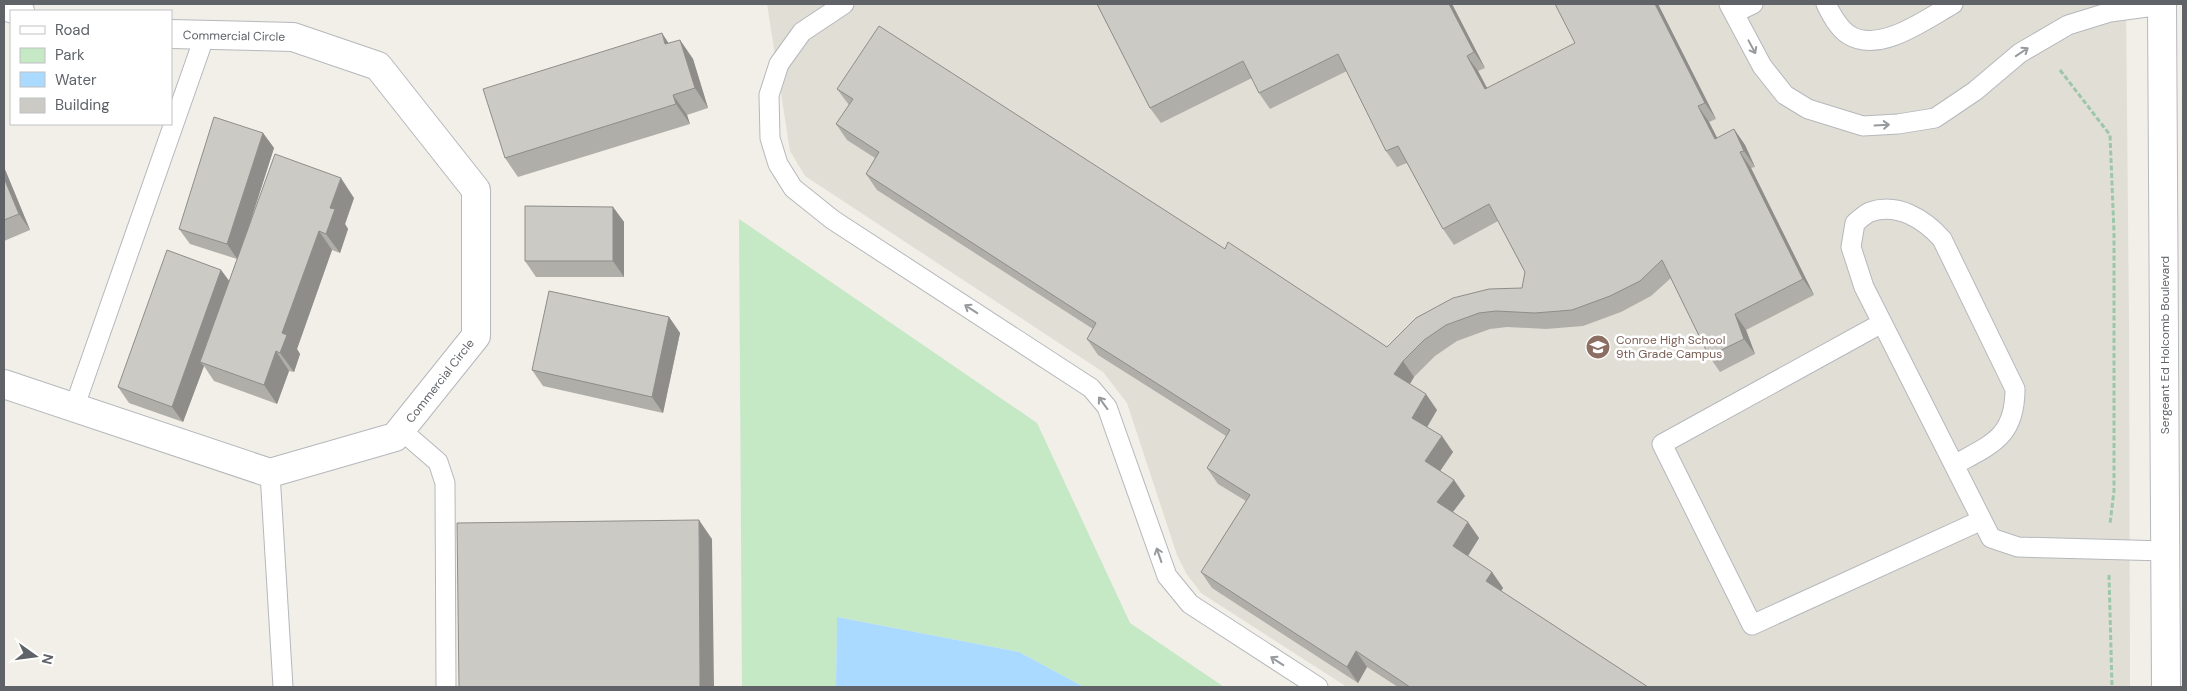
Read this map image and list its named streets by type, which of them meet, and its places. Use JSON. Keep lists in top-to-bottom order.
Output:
{
  "streets": {
    "street": ["Commercial Circle", "Sergeant Ed Holcomb Boulevard"]
  },
  "places": {
    "school or university": ["Conroe High School 9th Grade Campus"]
  },
  "legend": [
    "Road",
    "Park",
    "Water",
    "Building"
  ],
  "north": "right"
}
